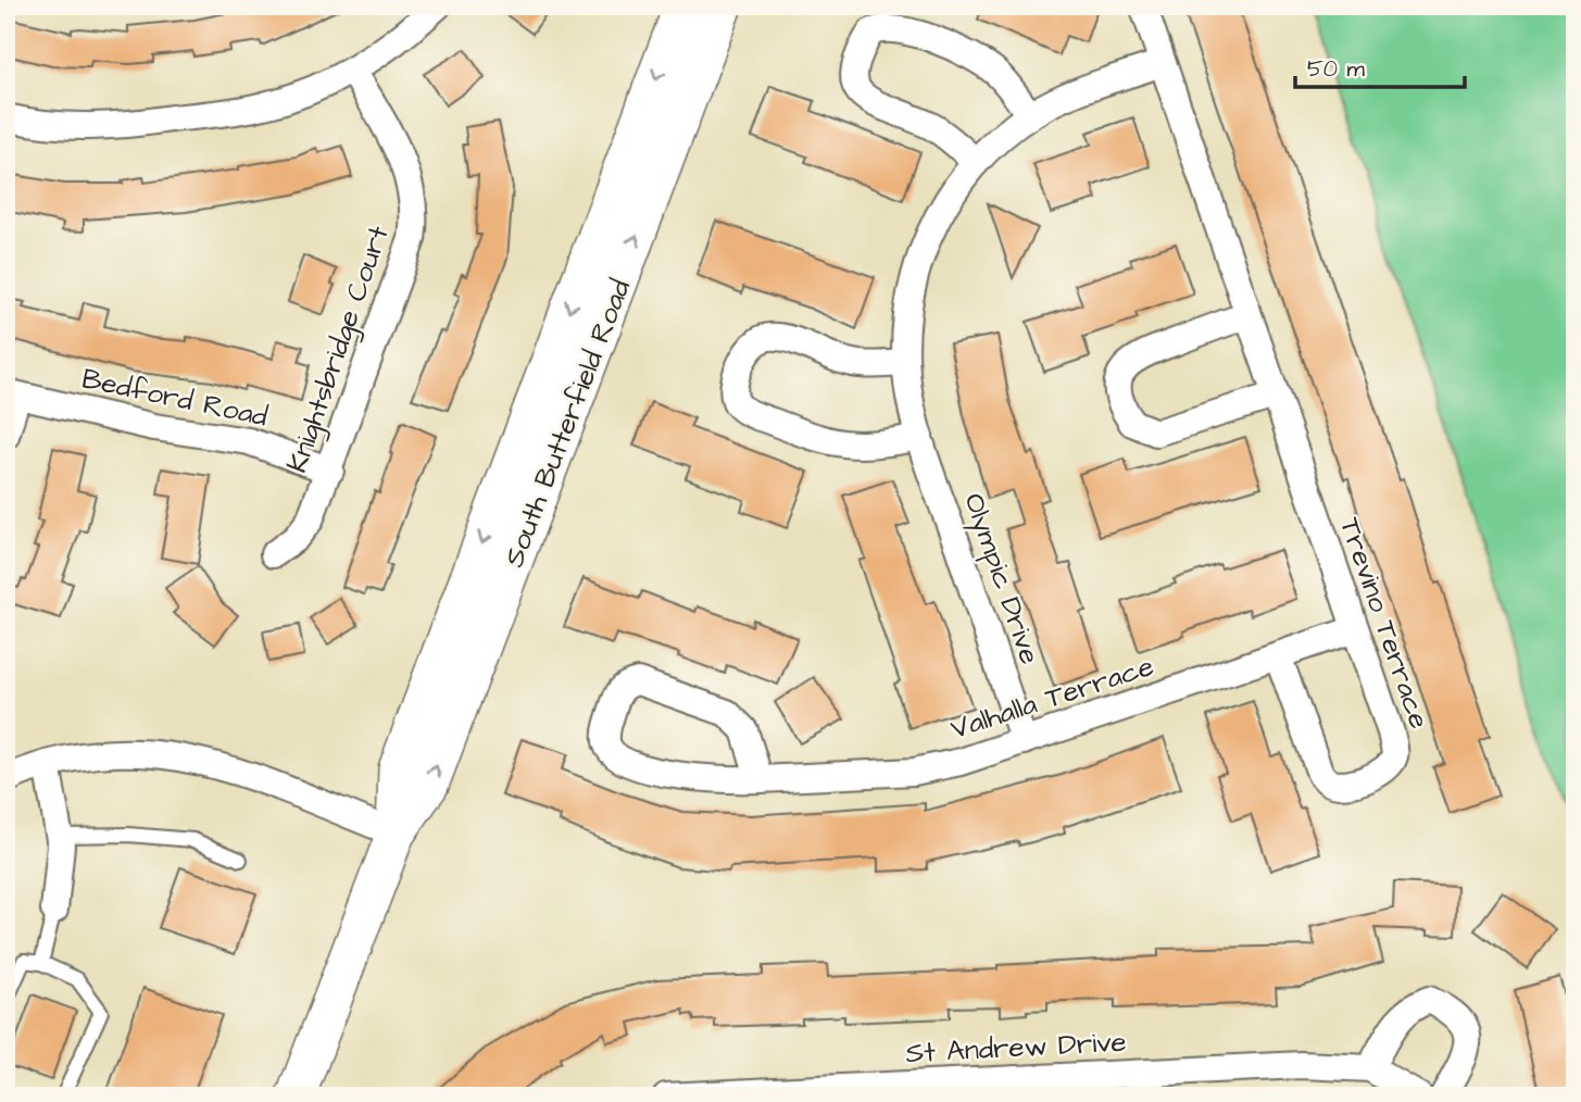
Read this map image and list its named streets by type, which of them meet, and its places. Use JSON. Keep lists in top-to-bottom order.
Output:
{
  "streets": {
    "main road": ["South Butterfield Road"],
    "street": [
      "Knightsbridge Court",
      "Bedford Road",
      "Olympic Drive",
      "Trevino Terrace",
      "Valhalla Terrace",
      "St Andrew Drive"
    ]
  },
  "crossings": [
    ["Knightsbridge Court", "Bedford Road"],
    ["Olympic Drive", "Trevino Terrace"],
    ["Olympic Drive", "Valhalla Terrace"],
    ["Trevino Terrace", "Valhalla Terrace"]
  ],
  "scale_bar": "50 m"
}
